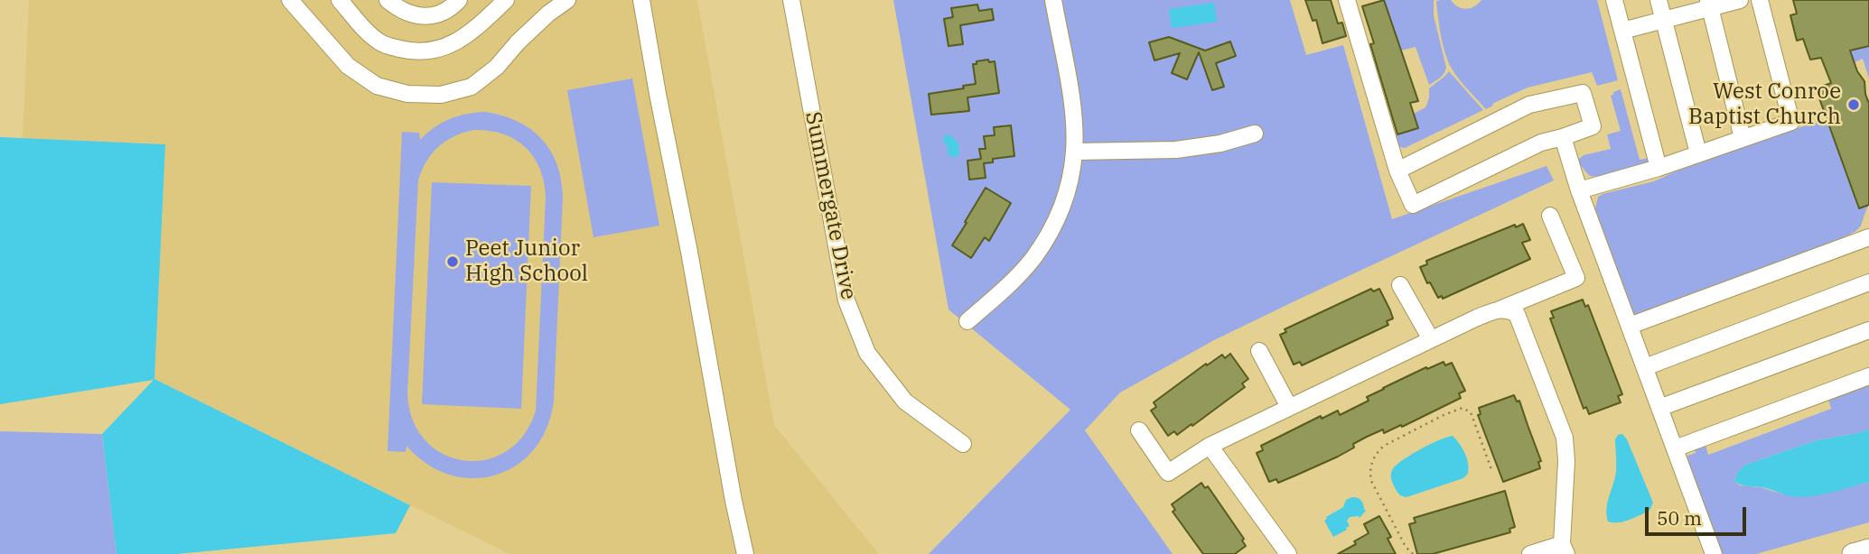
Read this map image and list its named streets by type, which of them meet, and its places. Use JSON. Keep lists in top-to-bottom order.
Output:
{
  "streets": {
    "street": ["Summergate Drive"]
  },
  "places": ["West Conroe Baptist Church", "Peet Junior High School"],
  "scale_bar": "50 m"
}
